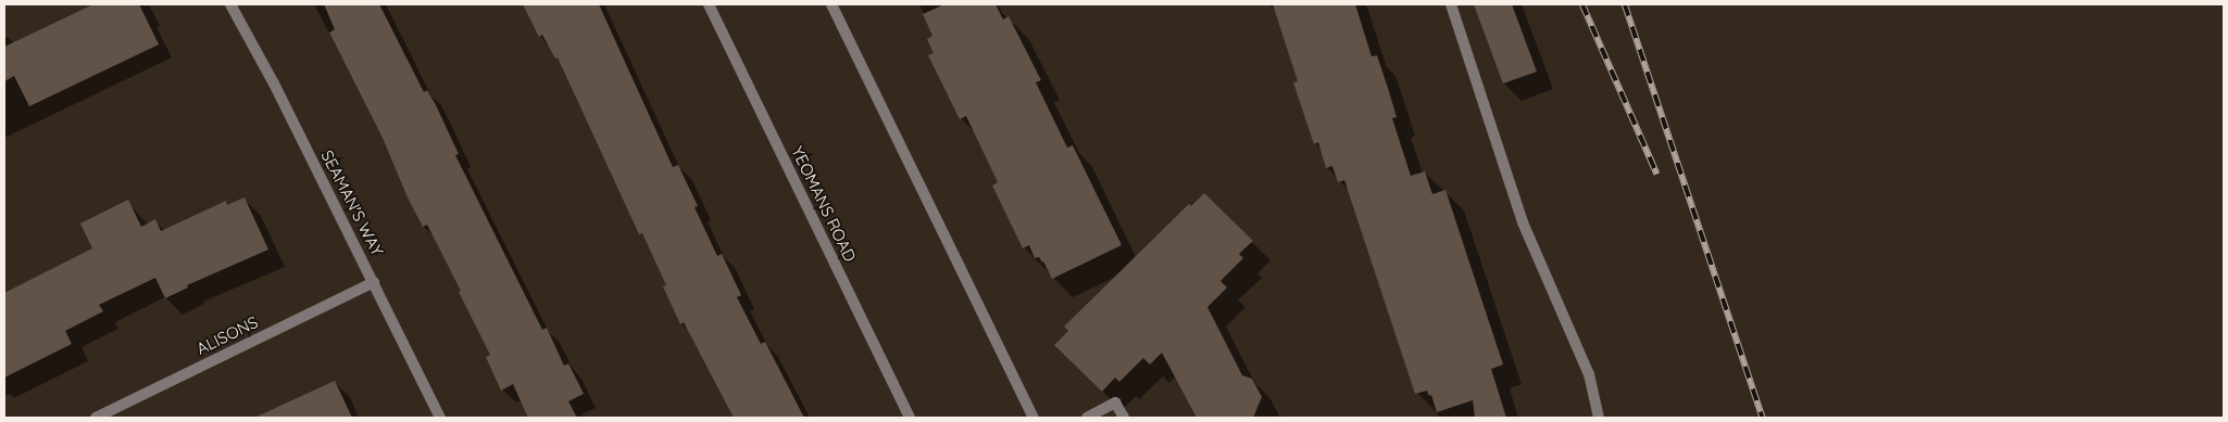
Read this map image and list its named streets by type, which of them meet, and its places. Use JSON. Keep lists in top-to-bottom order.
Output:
{
  "streets": {
    "street": ["SEAMAN'S WAY", "YEOMANS ROAD", "ALISONS"]
  },
  "crossings": [
    ["SEAMAN'S WAY", "ALISONS"]
  ]
}
